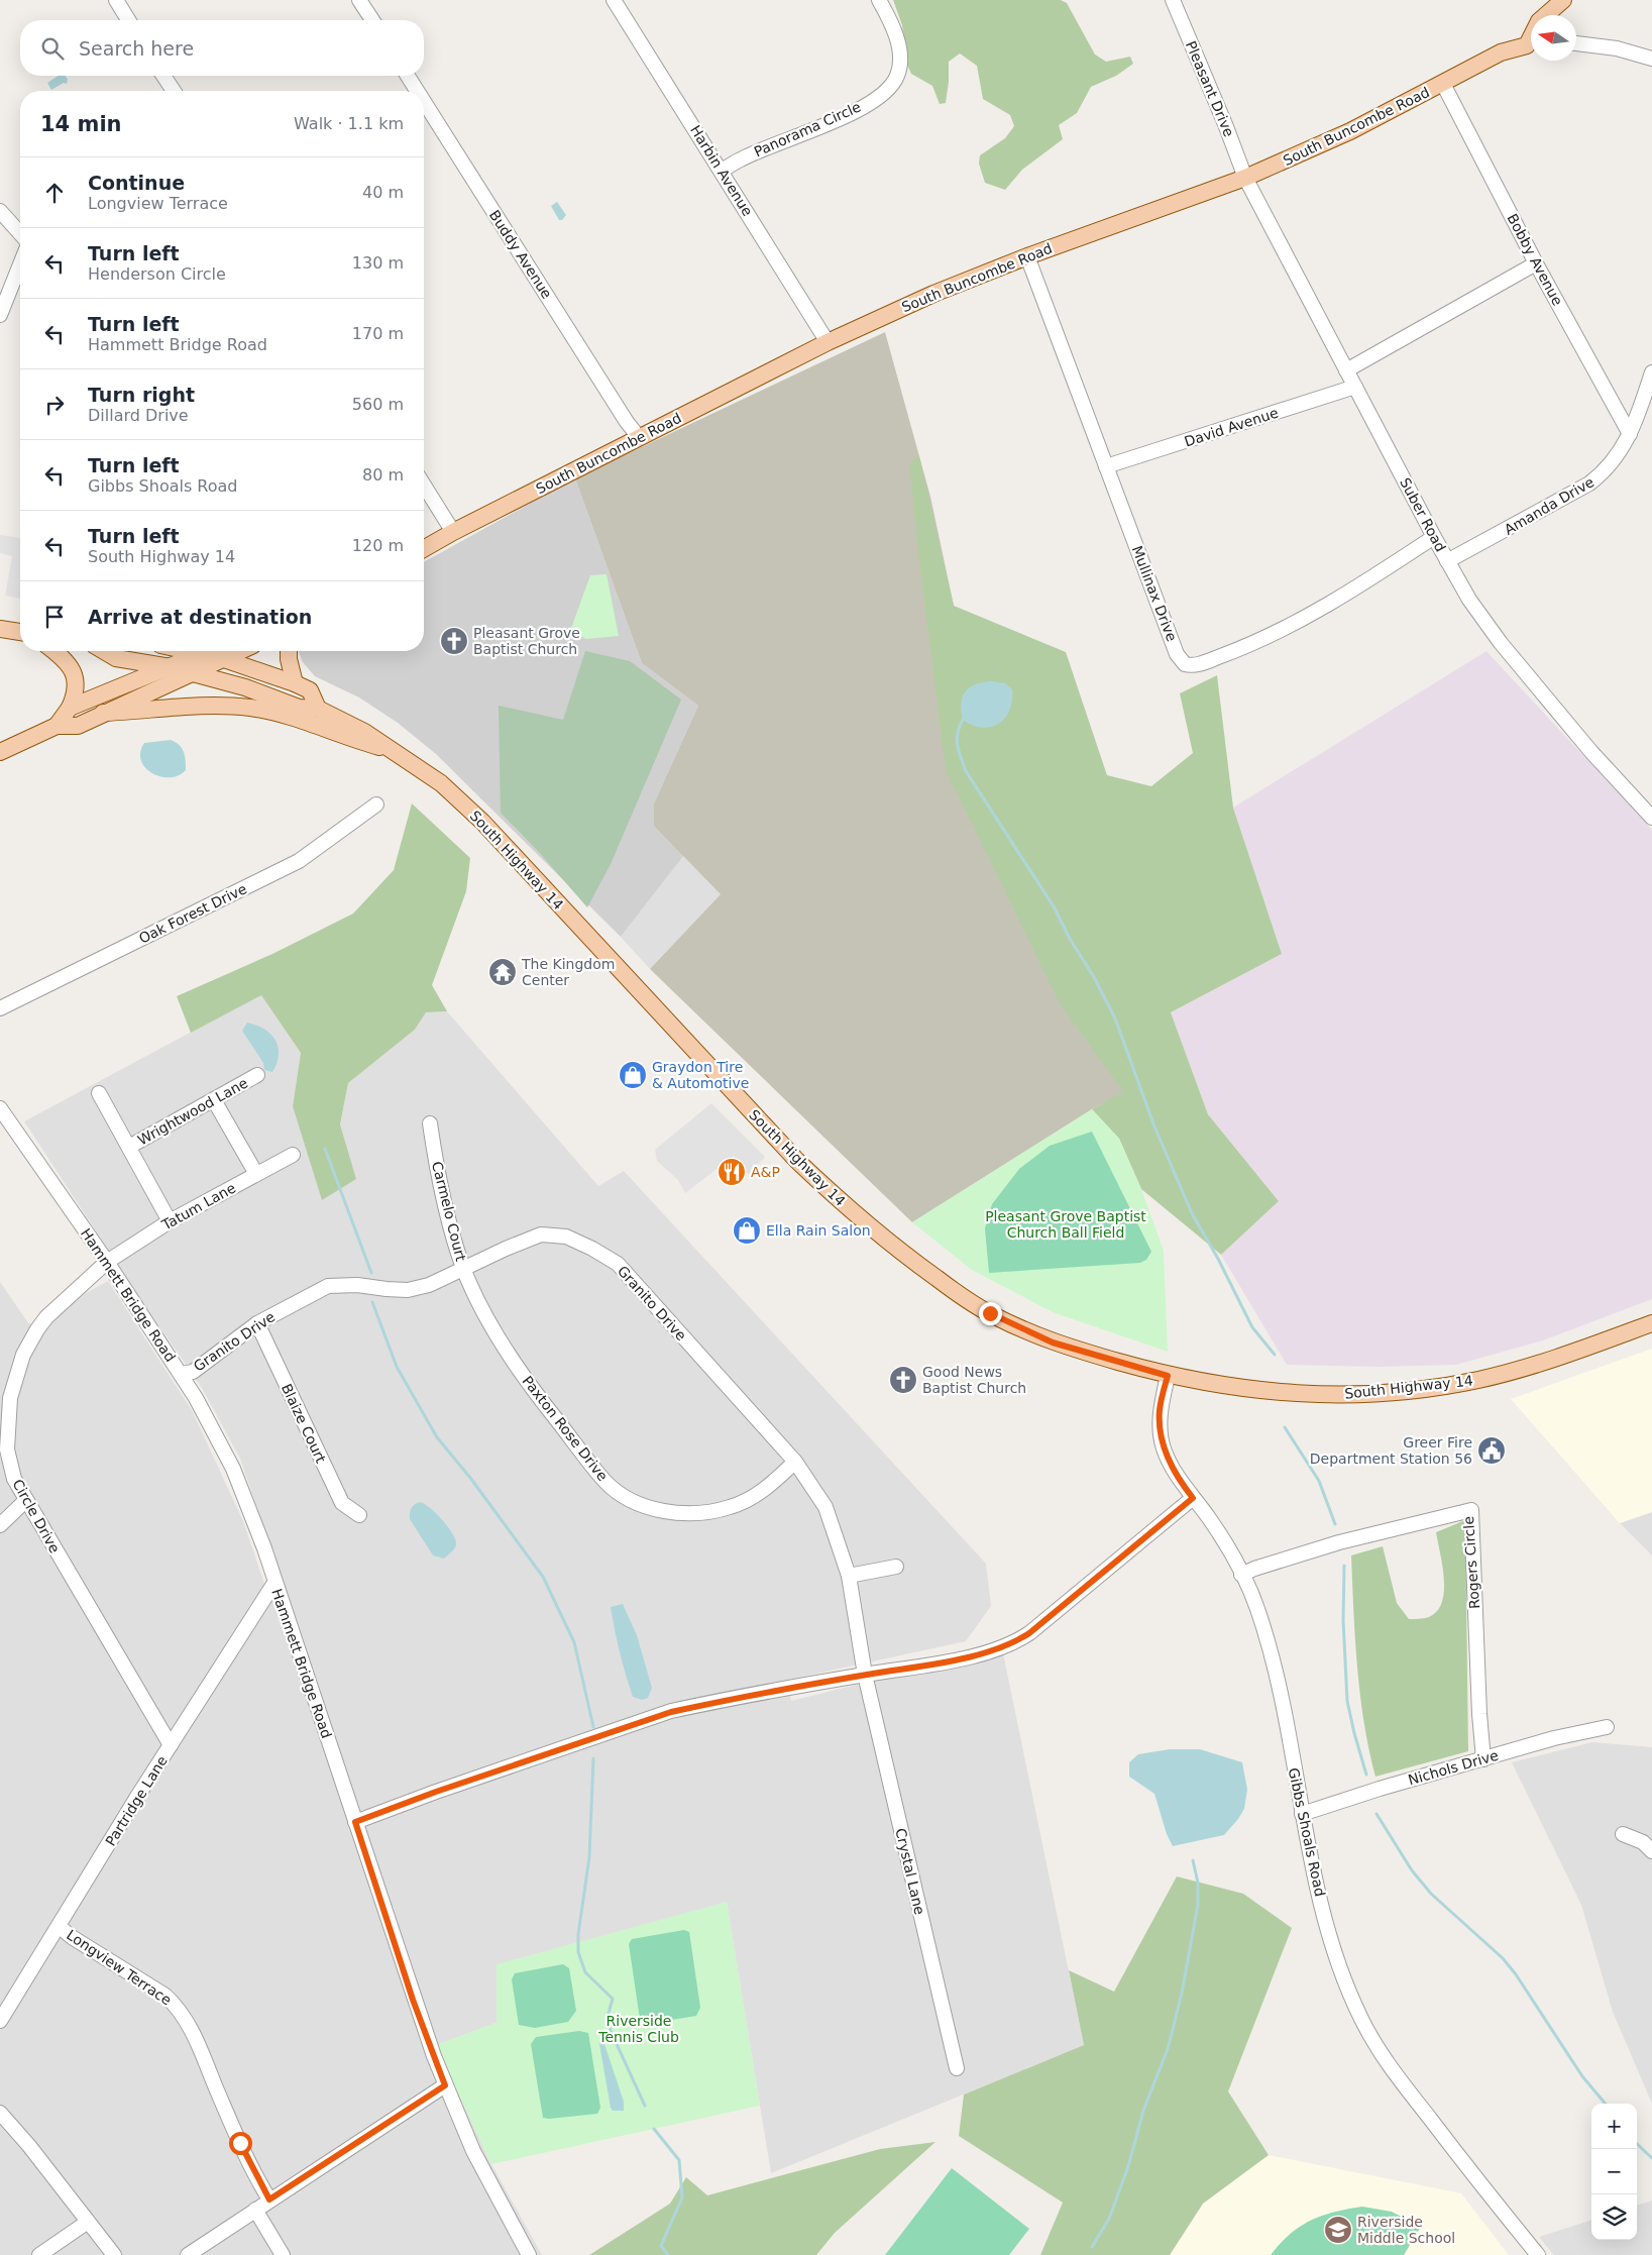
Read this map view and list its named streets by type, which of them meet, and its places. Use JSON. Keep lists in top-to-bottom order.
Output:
{
  "streets": {
    "main road": ["South Buncombe Road", "South Highway 14"],
    "street": [
      "Pleasant Drive",
      "Panorama Circle",
      "Harbin Avenue",
      "Buddy Avenue",
      "Bobby Avenue",
      "David Avenue",
      "Amanda Drive",
      "Suber Road",
      "Mullinax Drive",
      "Oak Forest Drive",
      "Wrightwood Lane",
      "Tatum Lane",
      "Carmelo Court",
      "Hammett Bridge Road",
      "Granito Drive",
      "Blaize Court",
      "Paxton Rose Drive",
      "Circle Drive",
      "Rogers Circle",
      "Nichols Drive",
      "Partridge Lane",
      "Gibbs Shoals Road",
      "Crystal Lane",
      "Longview Terrace"
    ]
  },
  "crossings": [
    ["Pleasant Drive", "South Buncombe Road"],
    ["Pleasant Drive", "Suber Road"],
    ["South Buncombe Road", "Harbin Avenue"],
    ["South Buncombe Road", "Buddy Avenue"],
    ["South Buncombe Road", "Bobby Avenue"],
    ["South Buncombe Road", "Suber Road"],
    ["South Buncombe Road", "Mullinax Drive"],
    ["Panorama Circle", "Harbin Avenue"],
    ["Bobby Avenue", "Amanda Drive"],
    ["David Avenue", "Suber Road"],
    ["David Avenue", "Mullinax Drive"],
    ["Amanda Drive", "Suber Road"],
    ["Suber Road", "Mullinax Drive"],
    ["South Highway 14", "Gibbs Shoals Road"],
    ["Tatum Lane", "Hammett Bridge Road"],
    ["Tatum Lane", "Circle Drive"],
    ["Carmelo Court", "Granito Drive"],
    ["Carmelo Court", "Paxton Rose Drive"],
    ["Hammett Bridge Road", "Granito Drive"],
    ["Hammett Bridge Road", "Circle Drive"],
    ["Hammett Bridge Road", "Partridge Lane"],
    ["Granito Drive", "Blaize Court"],
    ["Granito Drive", "Paxton Rose Drive"],
    ["Granito Drive", "Crystal Lane"],
    ["Circle Drive", "Partridge Lane"],
    ["Rogers Circle", "Nichols Drive"],
    ["Rogers Circle", "Gibbs Shoals Road"],
    ["Nichols Drive", "Gibbs Shoals Road"],
    ["Partridge Lane", "Longview Terrace"]
  ],
  "parks": ["Pleasant Grove Baptist Church Ball Field", "Riverside Tennis Club"],
  "places": {
    "church": ["Pleasant Grove Baptist Church", "Good News Baptist Church"],
    "temple": ["The Kingdom Center"],
    "shop": ["Graydon Tire & Automotive", "Ella Rain Salon"],
    "restaurant": ["A&P"],
    "public building": ["Greer Fire Department Station 56"],
    "school or university": ["Riverside Middle School"]
  },
  "north": "left",
  "page": {
    "search": "Search here",
    "heading": ["14 min", "Walk · 1.1 km"],
    "list": [
      ["Continue", "Longview Terrace", "40 m"],
      ["Turn left", "Henderson Circle", "130 m"],
      ["Turn left", "Hammett Bridge Road", "170 m"],
      ["Turn right", "Dillard Drive", "560 m"],
      ["Turn left", "Gibbs Shoals Road", "80 m"],
      ["Turn left", "South Highway 14", "120 m"],
      "Arrive at destination"
    ],
    "map_buttons": ["+", "−"]
  }
}
